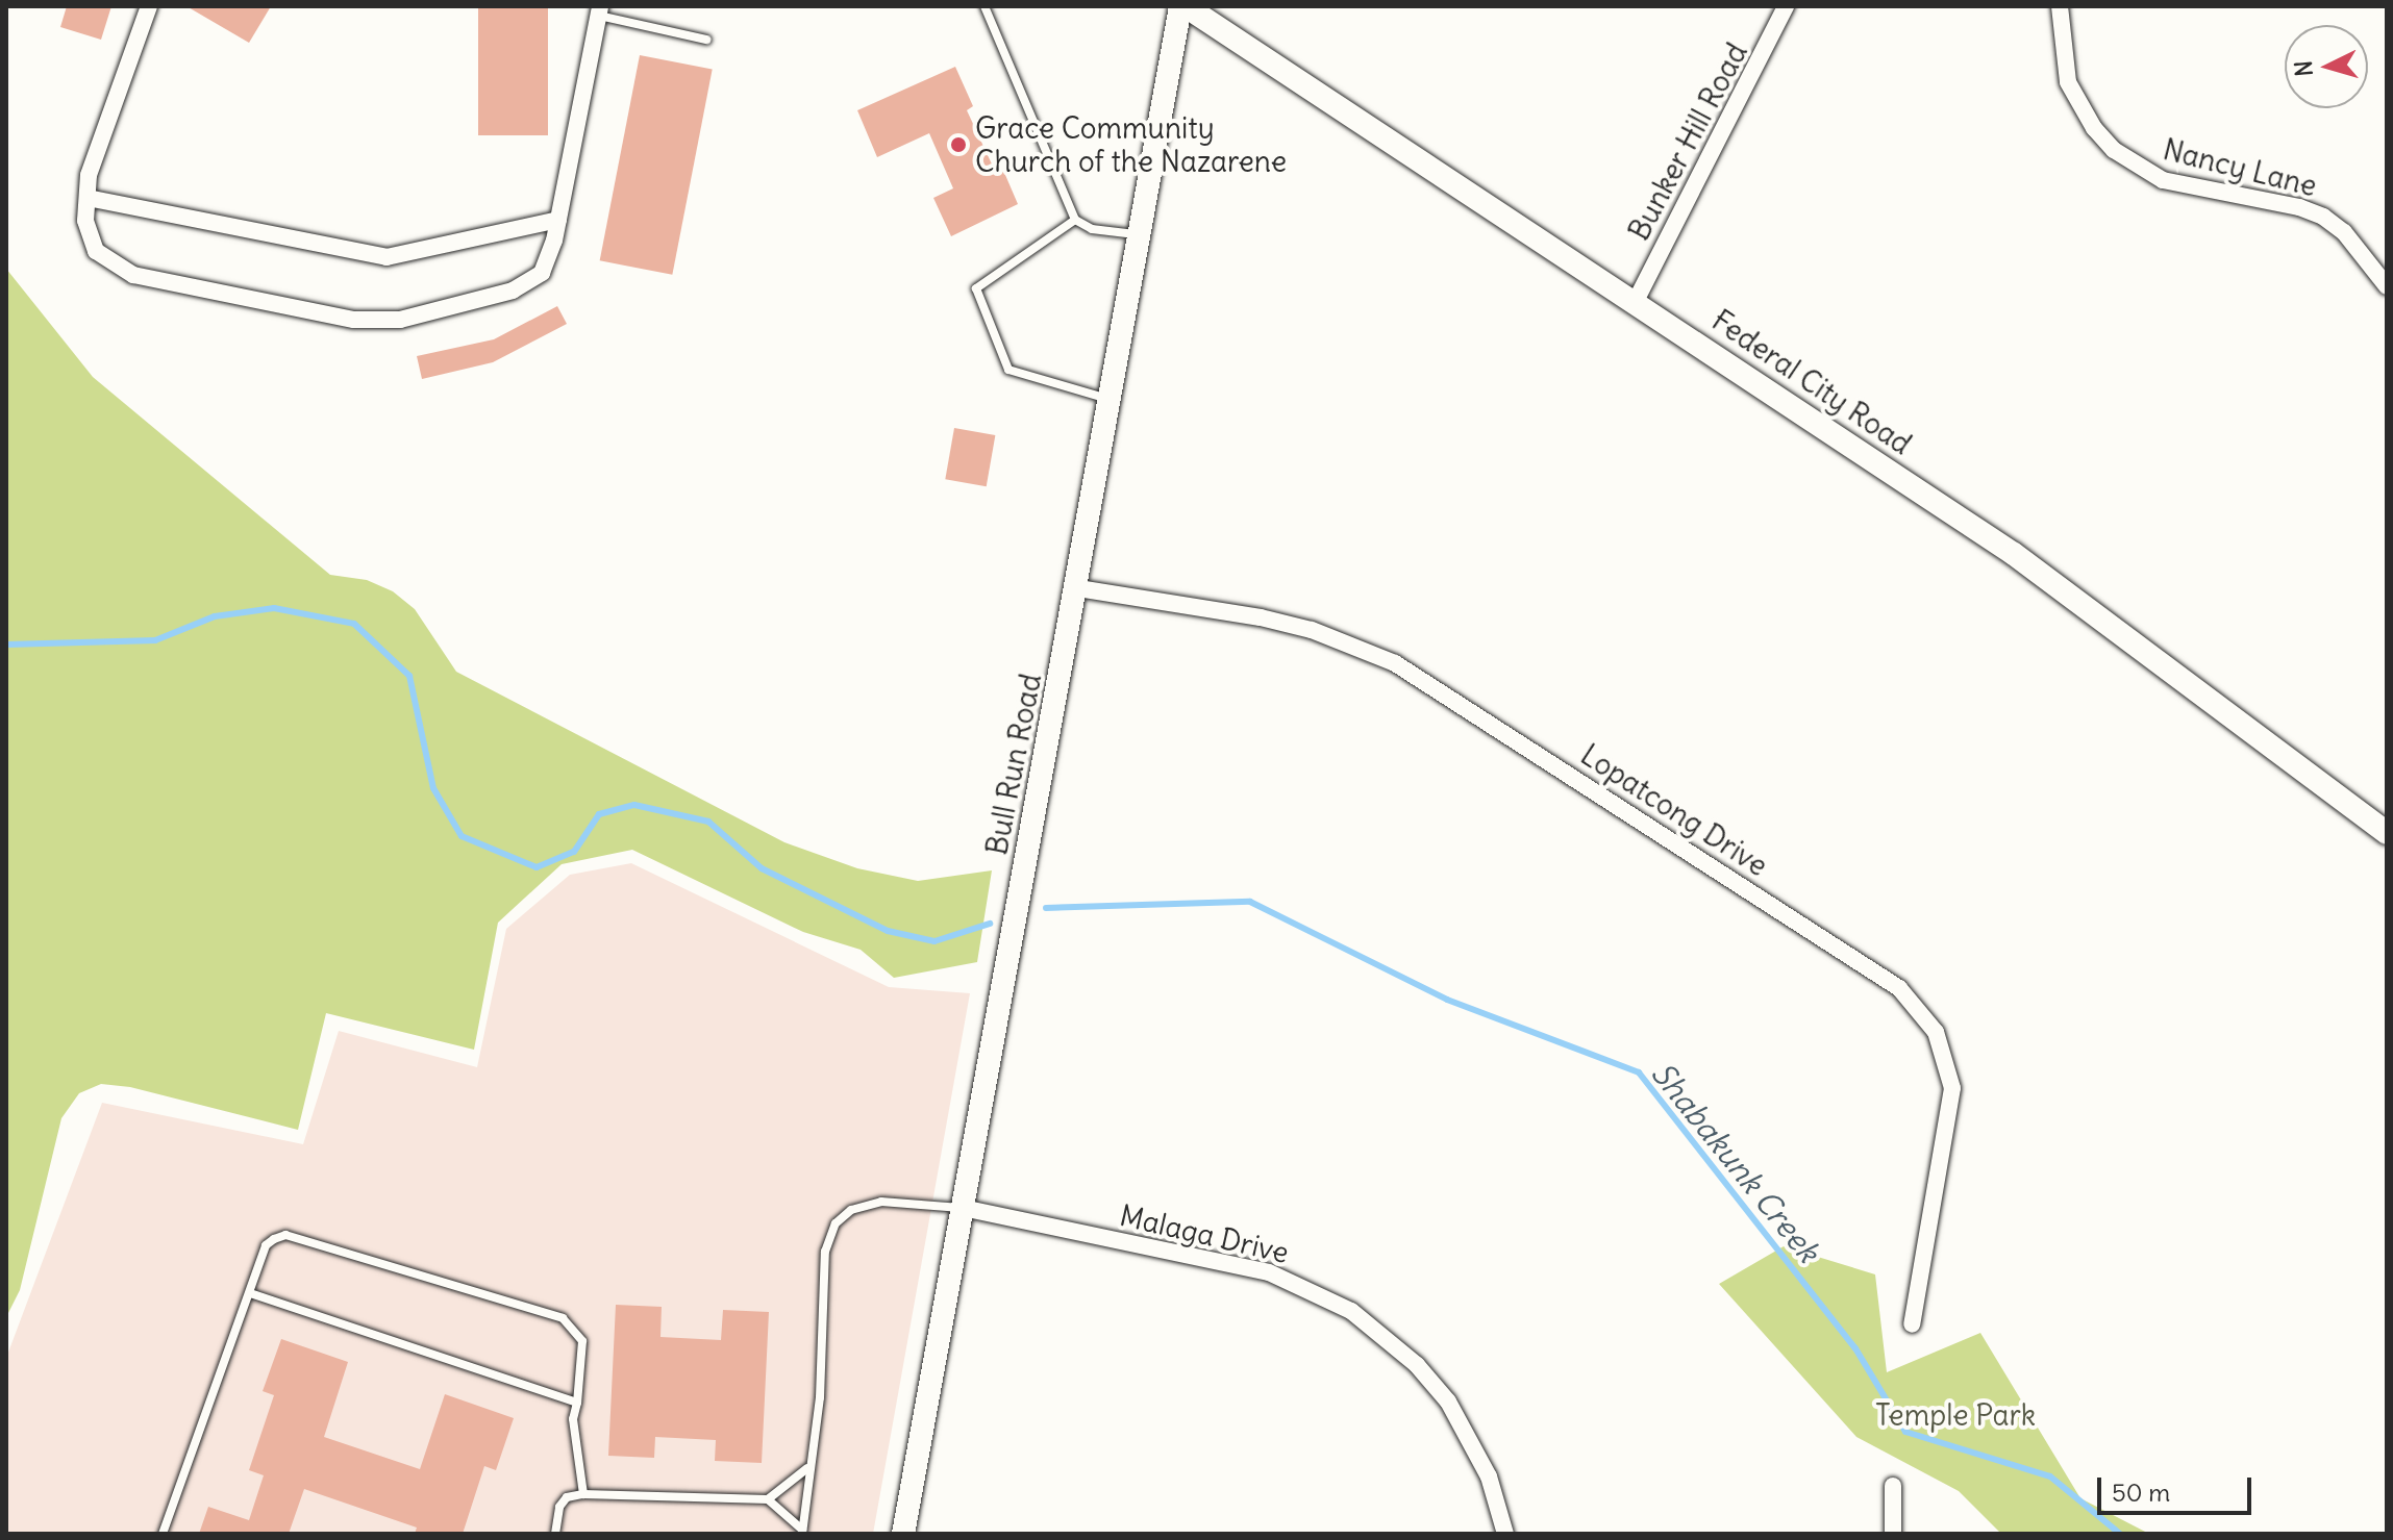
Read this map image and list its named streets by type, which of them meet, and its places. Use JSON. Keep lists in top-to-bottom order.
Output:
{
  "streets": {
    "street": [
      "Bunker Hill Road",
      "Nancy Lane",
      "Federal City Road",
      "Bull Run Road",
      "Lopatcong Drive",
      "Malaga Drive"
    ]
  },
  "crossings": [
    ["Bunker Hill Road", "Federal City Road"],
    ["Federal City Road", "Bull Run Road"],
    ["Bull Run Road", "Lopatcong Drive"],
    ["Bull Run Road", "Malaga Drive"]
  ],
  "water": ["Shabakunk Creek"],
  "parks": ["Temple Park"],
  "places": ["Grace Community Church of the Nazarene"],
  "scale_bar": "50 m",
  "north": "left"
}
